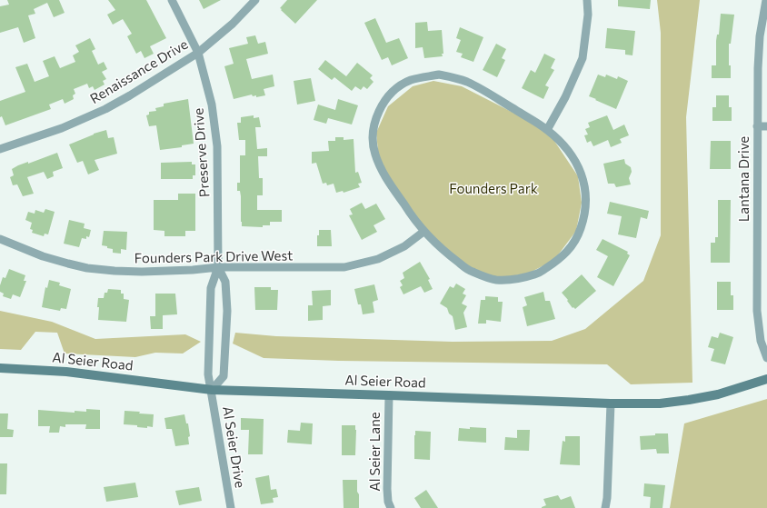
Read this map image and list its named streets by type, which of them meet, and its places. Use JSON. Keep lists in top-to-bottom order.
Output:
{
  "streets": {
    "street": [
      "Renaissance Drive",
      "Preserve Drive",
      "Lantana Drive",
      "Founders Park Drive West",
      "Al Seier Road",
      "Al Seier Drive",
      "Al Seier Lane"
    ]
  },
  "crossings": [
    ["Renaissance Drive", "Preserve Drive"],
    ["Preserve Drive", "Founders Park Drive West"],
    ["Preserve Drive", "Al Seier Road"],
    ["Preserve Drive", "Al Seier Drive"],
    ["Al Seier Road", "Al Seier Drive"],
    ["Al Seier Road", "Al Seier Lane"]
  ],
  "parks": ["Founders Park"]
}
